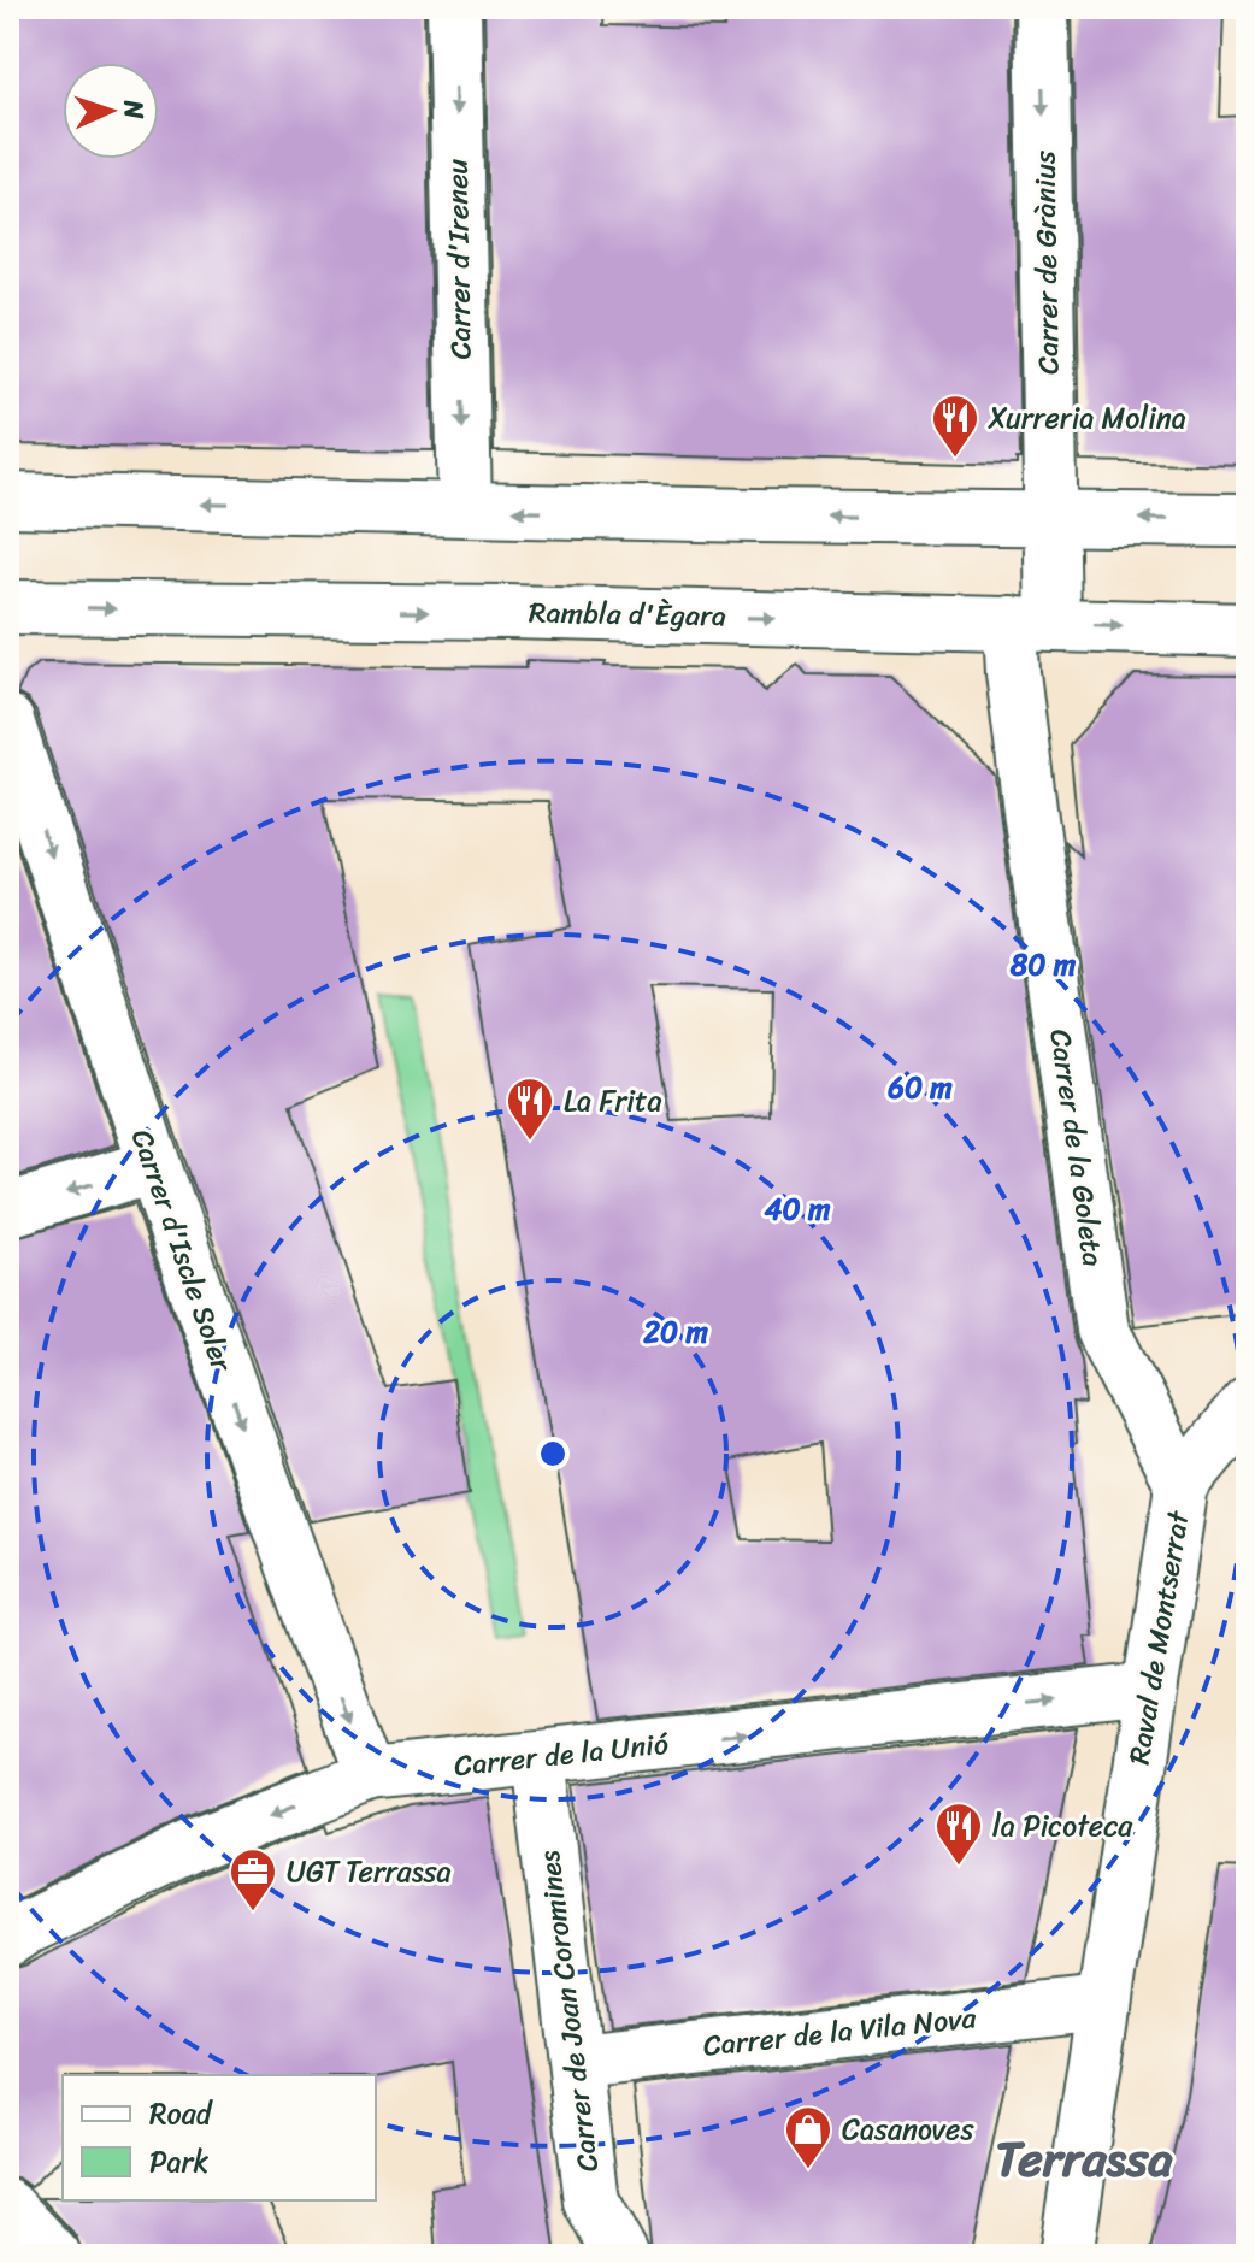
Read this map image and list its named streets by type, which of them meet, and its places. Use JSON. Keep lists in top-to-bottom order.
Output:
{
  "streets": {
    "street": [
      "Carrer d'Ireneu",
      "Carrer de Grànius",
      "Rambla d'Ègara",
      "Carrer de la Goleta",
      "Carrer d'Iscle Soler",
      "Raval de Montserrat",
      "Carrer de la Unió",
      "Carrer de Joan Coromines",
      "Carrer de la Vila Nova"
    ]
  },
  "crossings": [
    ["Carrer de Grànius", "Rambla d'Ègara"],
    ["Carrer de Grànius", "Carrer de la Goleta"],
    ["Rambla d'Ègara", "Carrer de la Goleta"],
    ["Carrer de la Goleta", "Raval de Montserrat"],
    ["Carrer d'Iscle Soler", "Carrer de la Unió"],
    ["Raval de Montserrat", "Carrer de la Unió"],
    ["Raval de Montserrat", "Carrer de la Vila Nova"],
    ["Carrer de la Unió", "Carrer de Joan Coromines"],
    ["Carrer de Joan Coromines", "Carrer de la Vila Nova"]
  ],
  "one_way": ["Carrer d'Ireneu", "Carrer de Grànius", "Carrer d'Iscle Soler"],
  "districts": ["Terrassa"],
  "places": {
    "restaurant": ["Xurreria Molina", "La Frita", "la Picoteca"],
    "office": ["UGT Terrassa"],
    "shop": ["Casanoves"]
  },
  "legend": ["Road", "Park"],
  "north": "right",
  "rings": [
    "80 m",
    "60 m",
    "40 m",
    "20 m"
  ]
}
